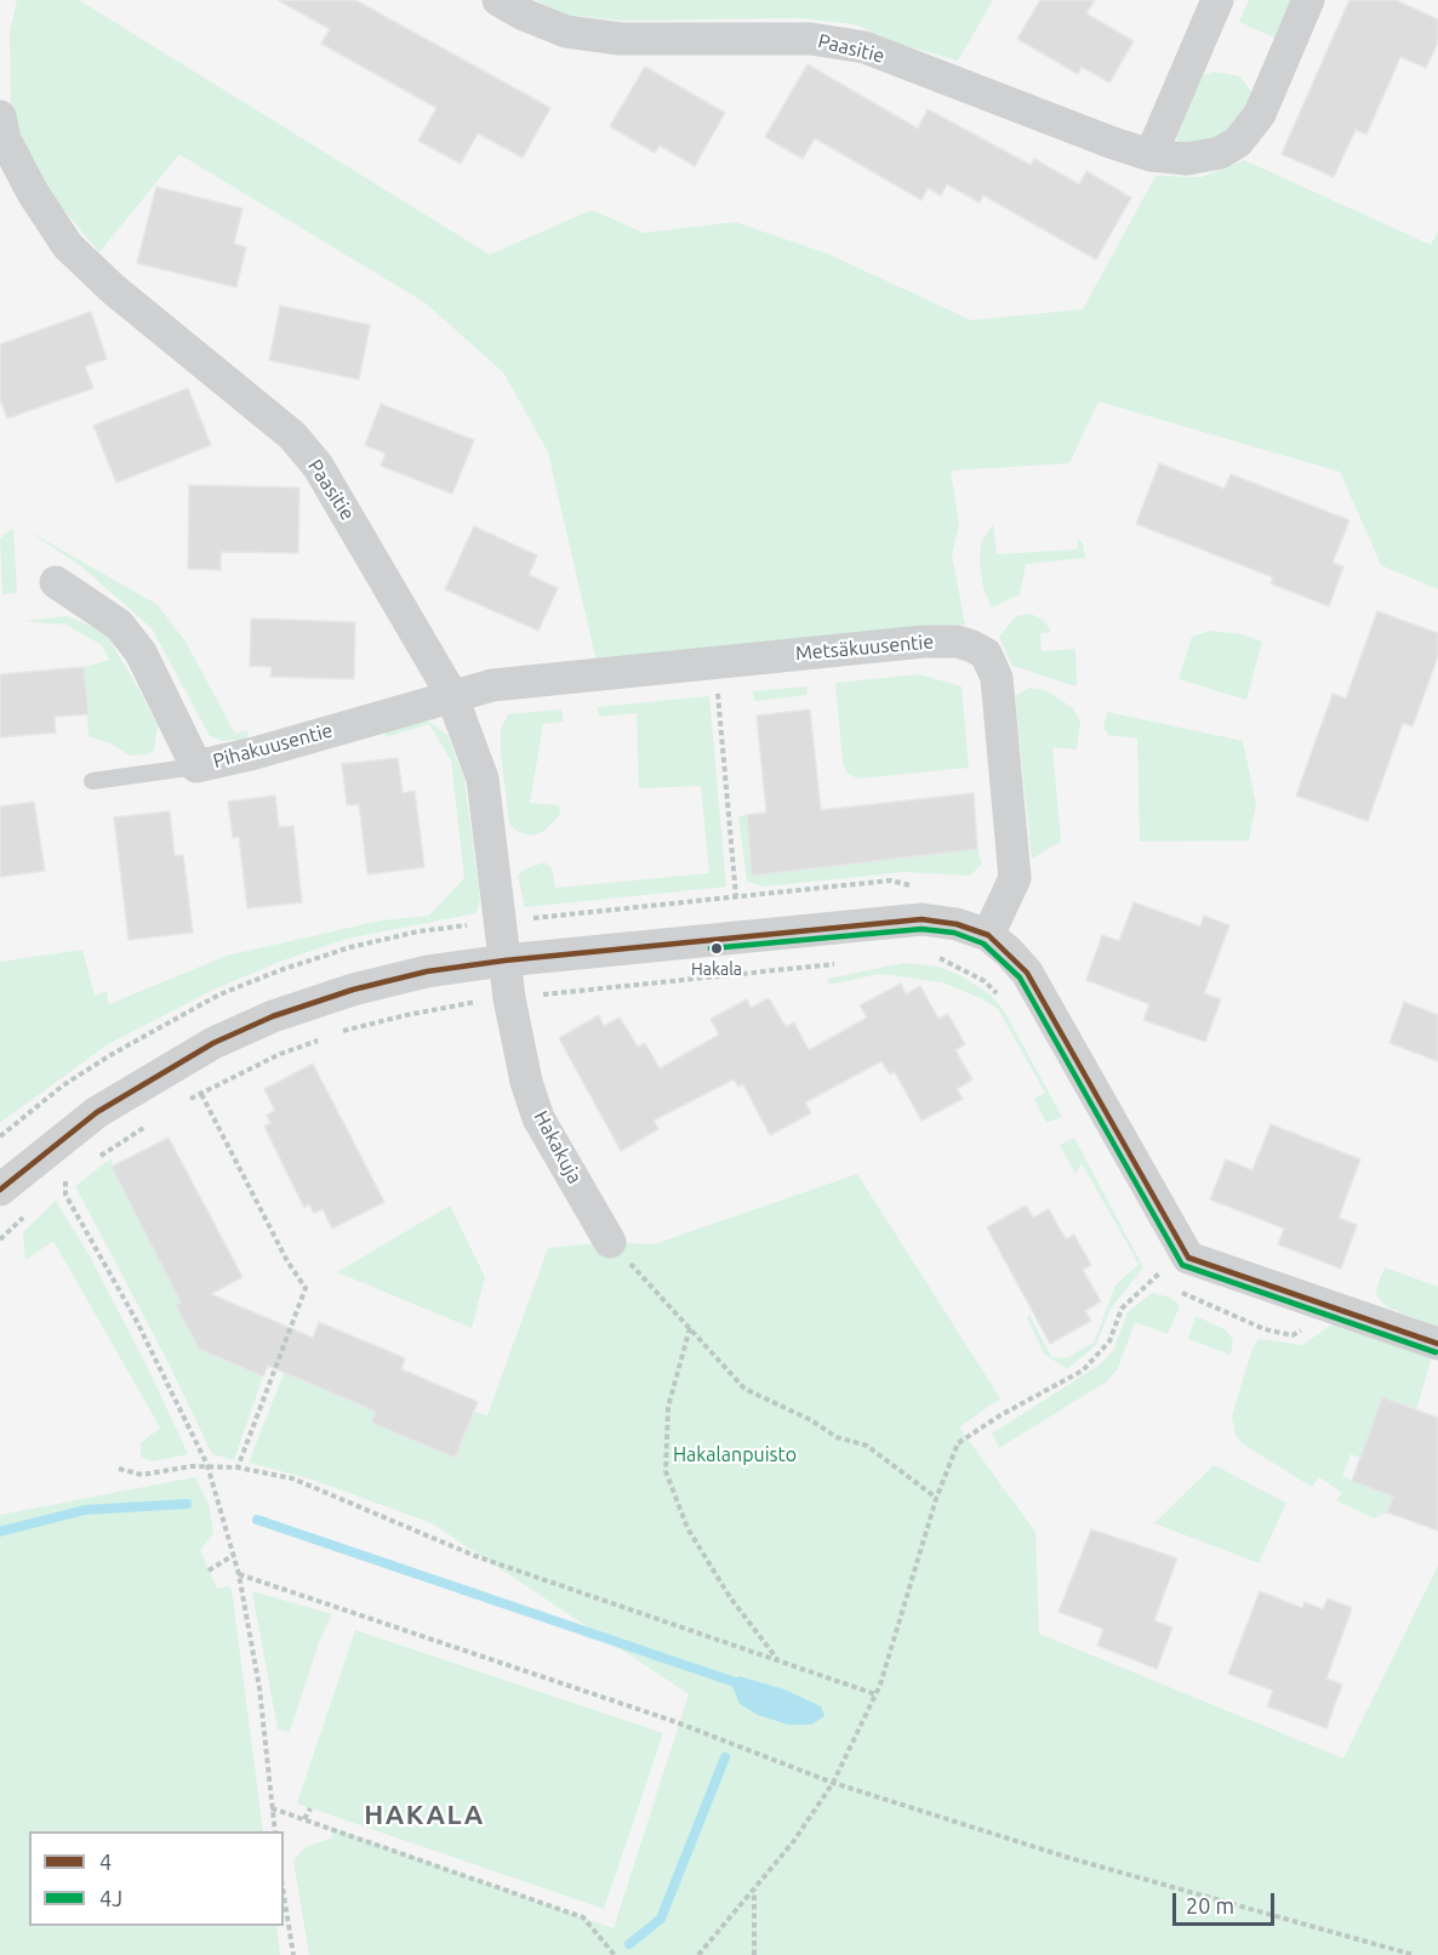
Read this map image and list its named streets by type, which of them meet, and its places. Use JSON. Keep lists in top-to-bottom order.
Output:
{
  "streets": {
    "street": [
      "Paasitie",
      "Metsäkuusentie",
      "Pihakuusentie",
      "Hakakuja"
    ]
  },
  "crossings": [
    ["Paasitie", "Metsäkuusentie"],
    ["Paasitie", "Pihakuusentie"],
    ["Paasitie", "Hakakuja"],
    ["Metsäkuusentie", "Pihakuusentie"]
  ],
  "districts": ["HAKALA"],
  "parks": ["Hakalanpuisto"],
  "places": ["Hakala"],
  "lines": ["transit line 4", "transit line 4J"],
  "legend": ["4", "4J"],
  "scale_bar": "20 m"
}
